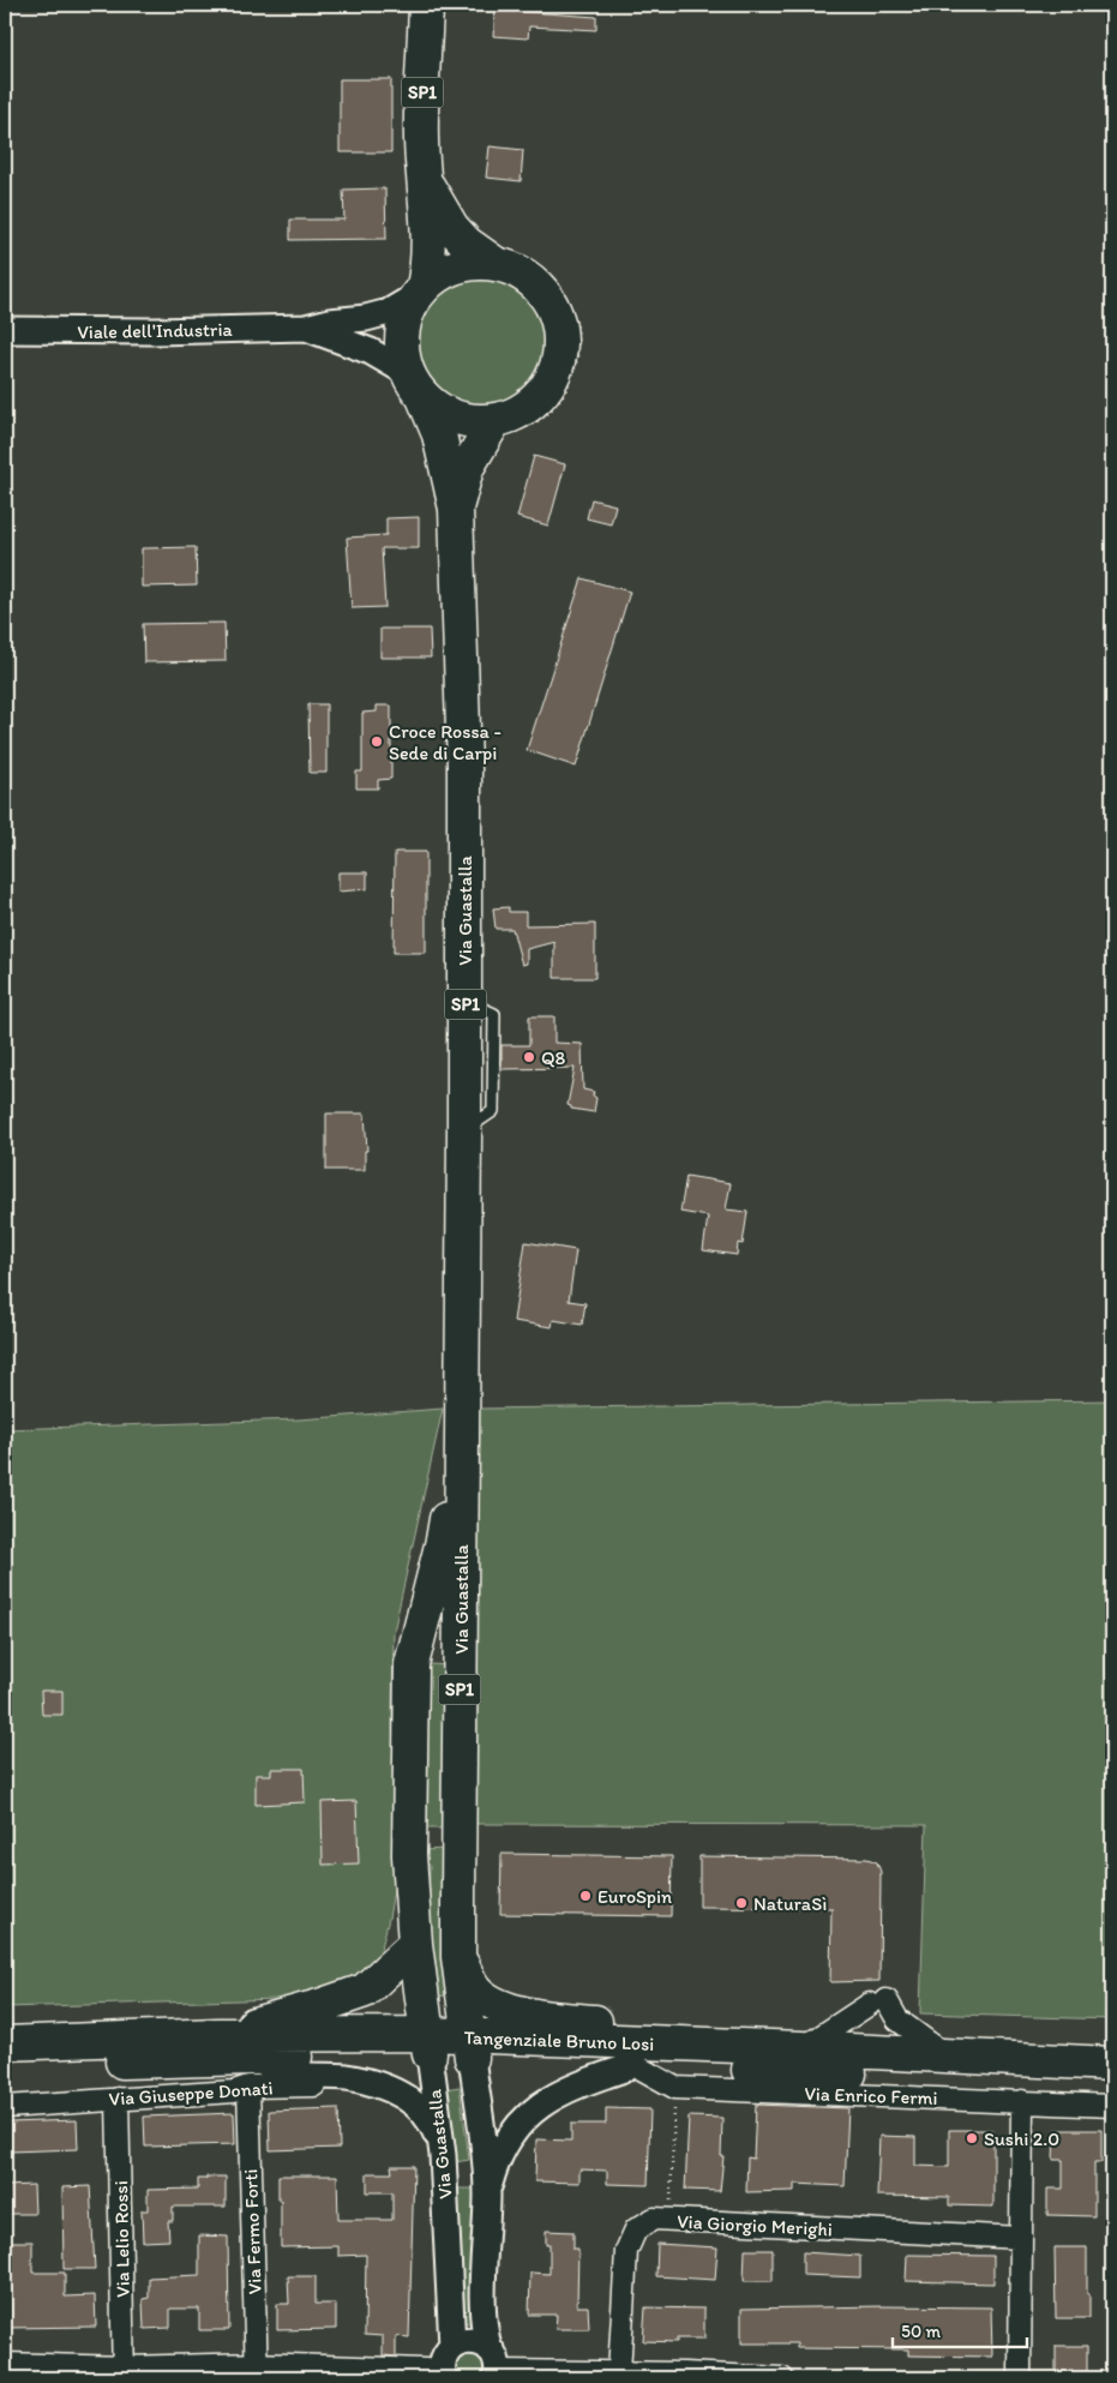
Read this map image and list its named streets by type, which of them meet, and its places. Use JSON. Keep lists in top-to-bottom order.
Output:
{
  "streets": {
    "main road": ["SP1", "Via Guastalla", "Tangenziale Bruno Losi"],
    "street": [
      "Viale dell'Industria",
      "Via Giuseppe Donati",
      "Via Enrico Fermi",
      "Via Giorgio Merighi",
      "Via Fermo Forti",
      "Via Lelio Rossi"
    ]
  },
  "crossings": [
    ["SP1", "Viale dell'Industria"],
    ["SP1", "Via Guastalla"],
    ["Viale dell'Industria", "Via Guastalla"],
    ["Via Guastalla", "Tangenziale Bruno Losi"],
    ["Tangenziale Bruno Losi", "Via Giuseppe Donati"],
    ["Tangenziale Bruno Losi", "Via Enrico Fermi"],
    ["Tangenziale Bruno Losi", "Via Fermo Forti"],
    ["Via Giuseppe Donati", "Via Fermo Forti"],
    ["Via Giuseppe Donati", "Via Lelio Rossi"]
  ],
  "places": [
    "Croce Rossa - Sede di Carpi",
    "Q8",
    "EuroSpin",
    "NaturaSì",
    "Sushi 2.0"
  ],
  "scale_bar": "50 m"
}
